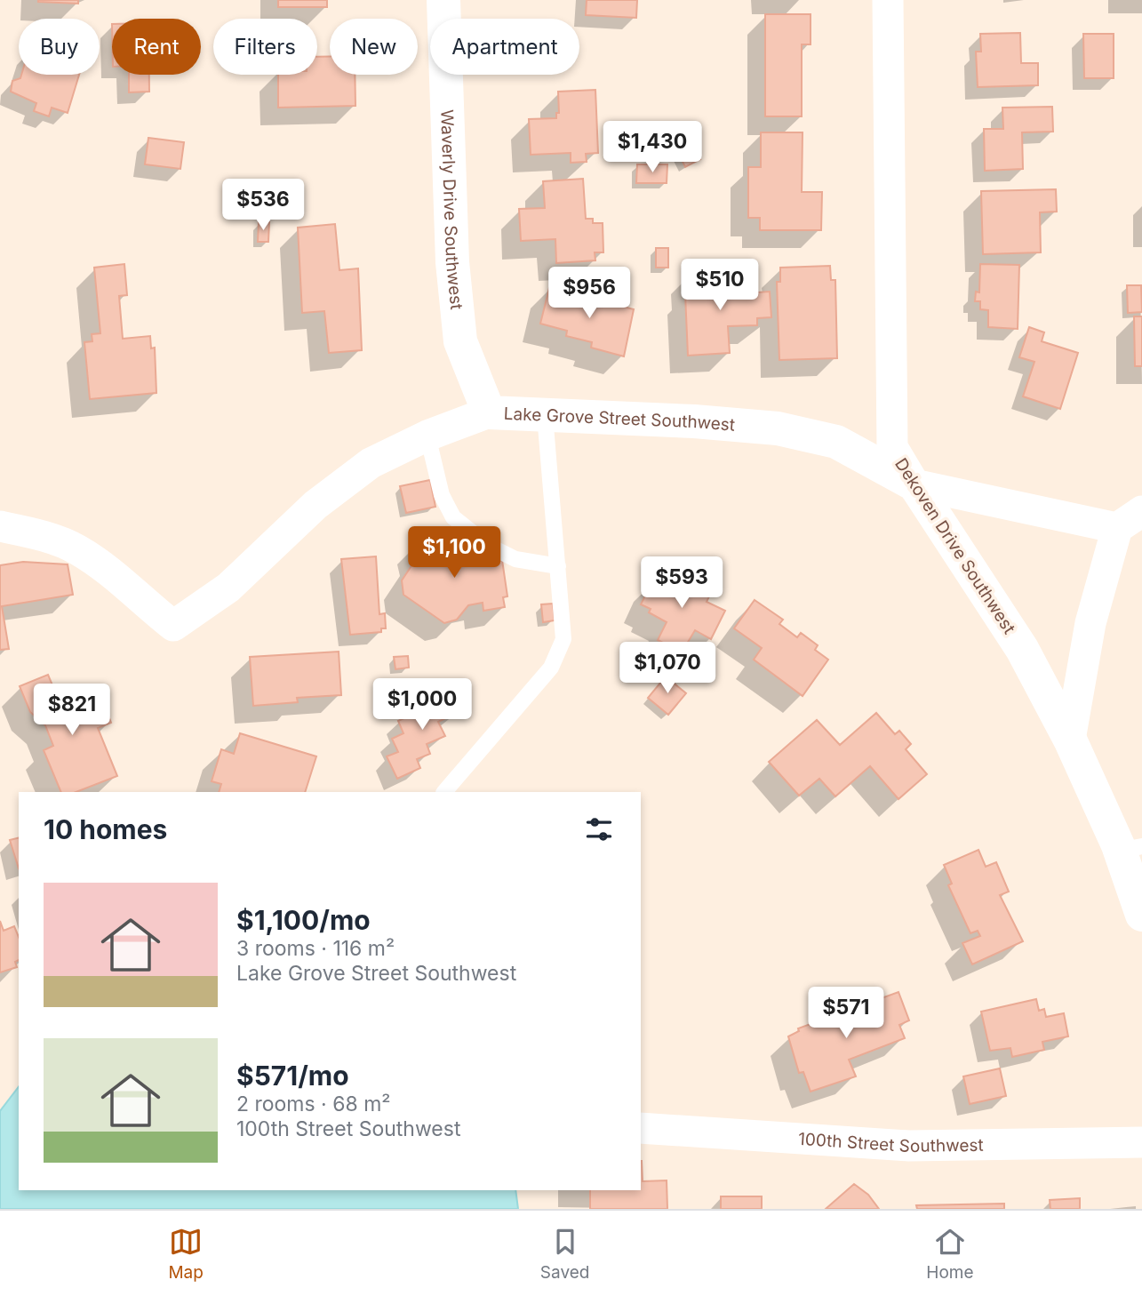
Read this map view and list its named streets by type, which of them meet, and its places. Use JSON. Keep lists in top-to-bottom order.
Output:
{
  "streets": {
    "street": [
      "Waverly Drive Southwest",
      "Lake Grove Street Southwest",
      "Dekoven Drive Southwest",
      "100th Street Southwest"
    ]
  },
  "crossings": [
    ["Waverly Drive Southwest", "Lake Grove Street Southwest"],
    ["Lake Grove Street Southwest", "Dekoven Drive Southwest"]
  ],
  "page": {
    "chip": [
      "Buy",
      "Rent",
      "Filters",
      "New",
      "Apartment"
    ],
    "price": [
      "$1,430",
      "$536",
      "$510",
      "$956",
      "$1,100",
      "$593",
      "$1,070",
      "$1,000",
      "$821",
      "$571"
    ],
    "heading": "10 homes",
    "list": [
      {
        "name": "$1,100/mo",
        "note": "3 rooms · 116 m² · Lake Grove Street Southwest"
      },
      {
        "name": "$571/mo",
        "note": "2 rooms · 68 m² · 100th Street Southwest"
      }
    ],
    "tabs": ["Map", "Saved", "Home"]
  }
}
